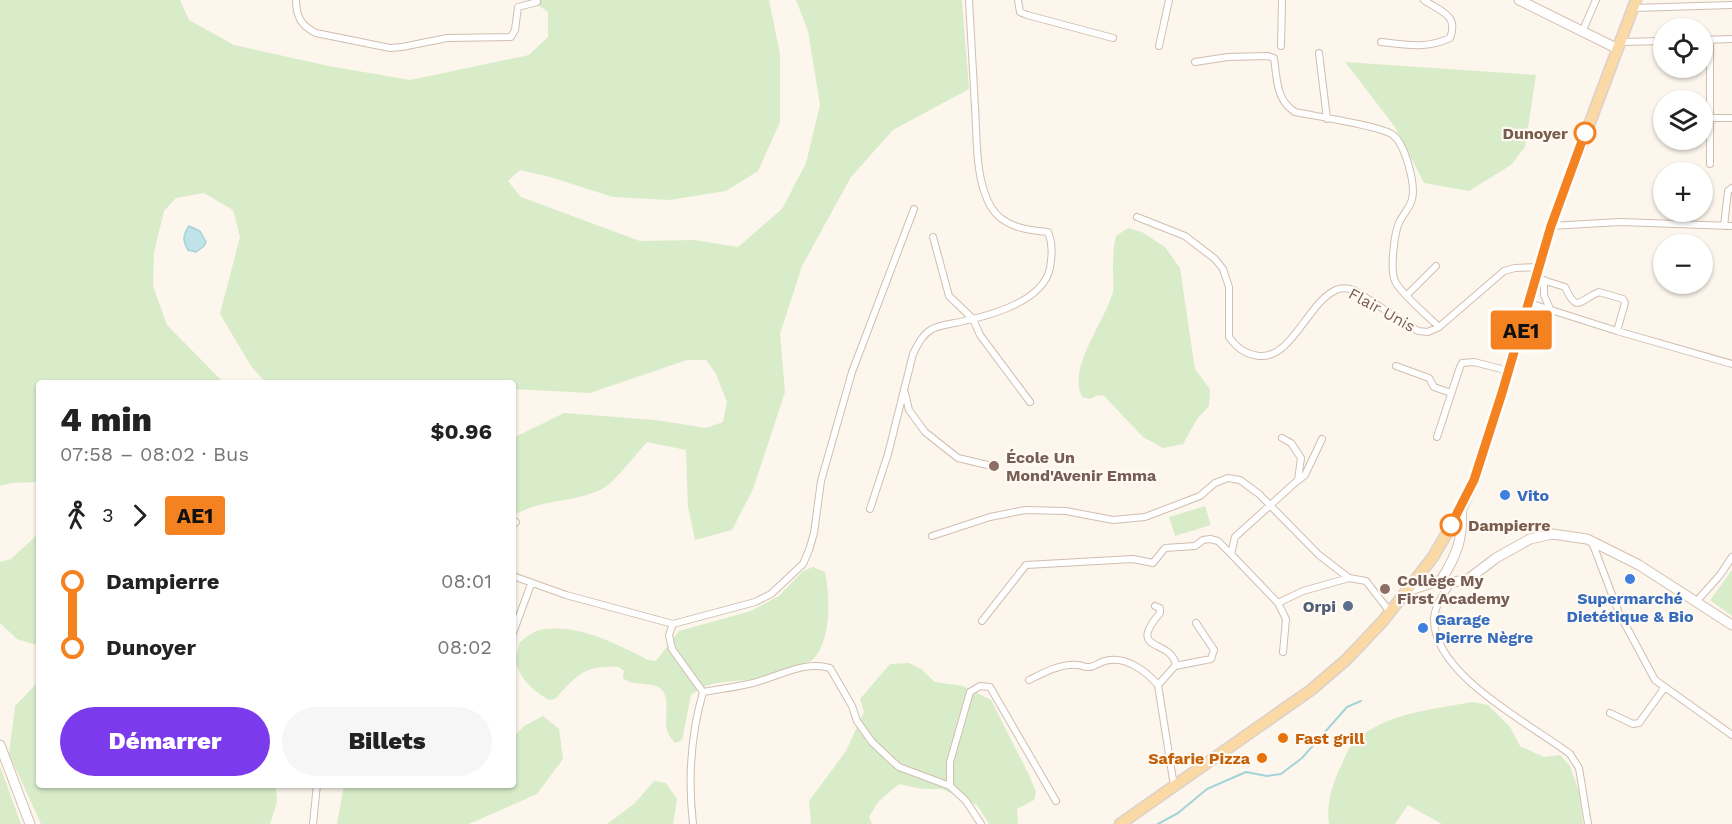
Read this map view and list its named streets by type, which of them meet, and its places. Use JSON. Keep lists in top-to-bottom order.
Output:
{
  "streets": {
    "street": ["Flair Unis"]
  },
  "places": [
    "Dunoyer",
    "École Un Mond'Avenir Emma",
    "Vito",
    "Dampierre",
    "Supermarché Dietétique & Bio",
    "Collège My First Academy",
    "Orpi",
    "Garage Pierre Nègre",
    "Fast grill",
    "Safarie Pizza"
  ],
  "lines": ["bus line AE1"],
  "page": {
    "on_map": "AE1",
    "map_buttons": ["+", "−"],
    "heading": ["4 min", "07:58 – 08:02 · Bus", "$0.96"],
    "legs": ["3", "AE1"],
    "list": [
      {
        "name": "Dampierre",
        "value": "08:01"
      },
      {
        "name": "Dunoyer",
        "value": "08:02"
      }
    ],
    "buttons": ["Démarrer", "Billets"]
  }
}
